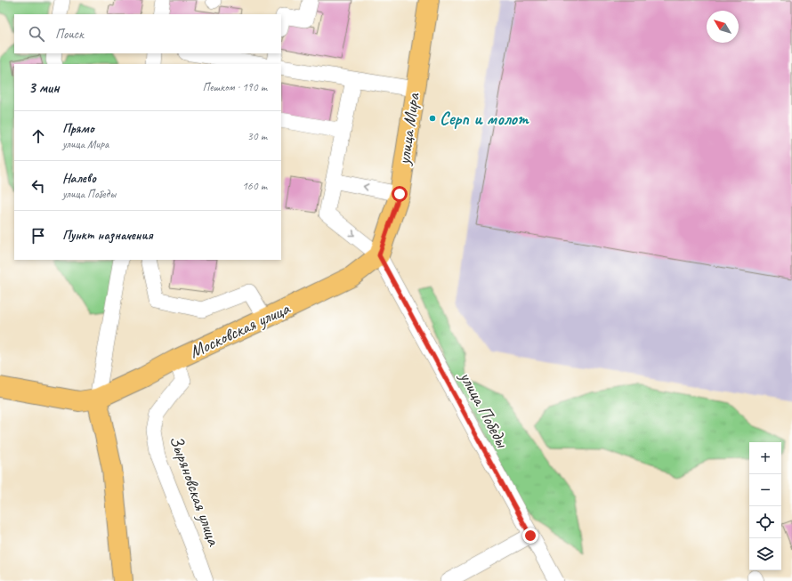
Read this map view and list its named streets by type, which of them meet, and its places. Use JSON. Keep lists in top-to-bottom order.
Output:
{
  "streets": {
    "main road": ["улица Мира", "Московская улица"],
    "street": ["улица Победы", "Зыряновская улица"]
  },
  "crossings": [
    ["улица Мира", "Московская улица"],
    ["улица Мира", "улица Победы"],
    ["Московская улица", "улица Победы"],
    ["Московская улица", "Зыряновская улица"]
  ],
  "places": ["Серп и молот"],
  "north": "top left",
  "page": {
    "search": "Поиск",
    "heading": ["3 мин", "Пешком · 190 m"],
    "list": [
      ["Прямо", "улица Мира", "30 m"],
      ["Налево", "улица Победы", "160 m"],
      "Пункт назначения"
    ],
    "map_buttons": ["+", "−"]
  }
}
